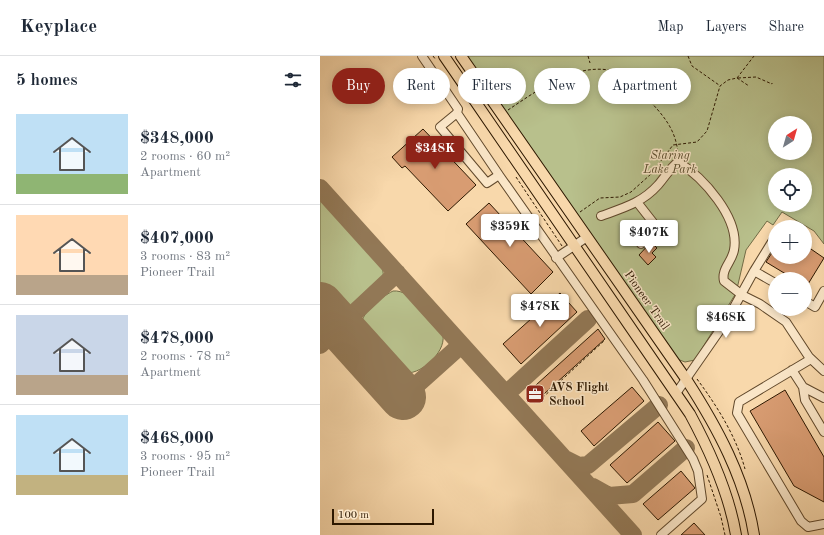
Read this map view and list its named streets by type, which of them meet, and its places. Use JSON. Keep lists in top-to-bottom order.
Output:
{
  "streets": {
    "main road": ["Pioneer Trail"]
  },
  "parks": ["Staring Lake Park"],
  "places": {
    "office": ["AV8 Flight School"]
  },
  "scale_bar": "100 m",
  "north": "top right",
  "page": {
    "header": "Keyplace",
    "nav": ["Map", "Layers", "Share"],
    "heading": "5 homes",
    "chip": [
      "Buy",
      "Rent",
      "Filters",
      "New",
      "Apartment"
    ],
    "list": [
      {
        "name": "$348,000",
        "note": "2 rooms · 60 m² · Apartment"
      },
      {
        "name": "$407,000",
        "note": "3 rooms · 83 m² · Pioneer Trail"
      },
      {
        "name": "$478,000",
        "note": "2 rooms · 78 m² · Apartment"
      },
      {
        "name": "$468,000",
        "note": "3 rooms · 95 m² · Pioneer Trail"
      }
    ],
    "map_buttons": ["+", "−"],
    "price": [
      "$348K",
      "$359K",
      "$407K",
      "$478K",
      "$468K"
    ],
    "scale": "100 m"
  }
}
